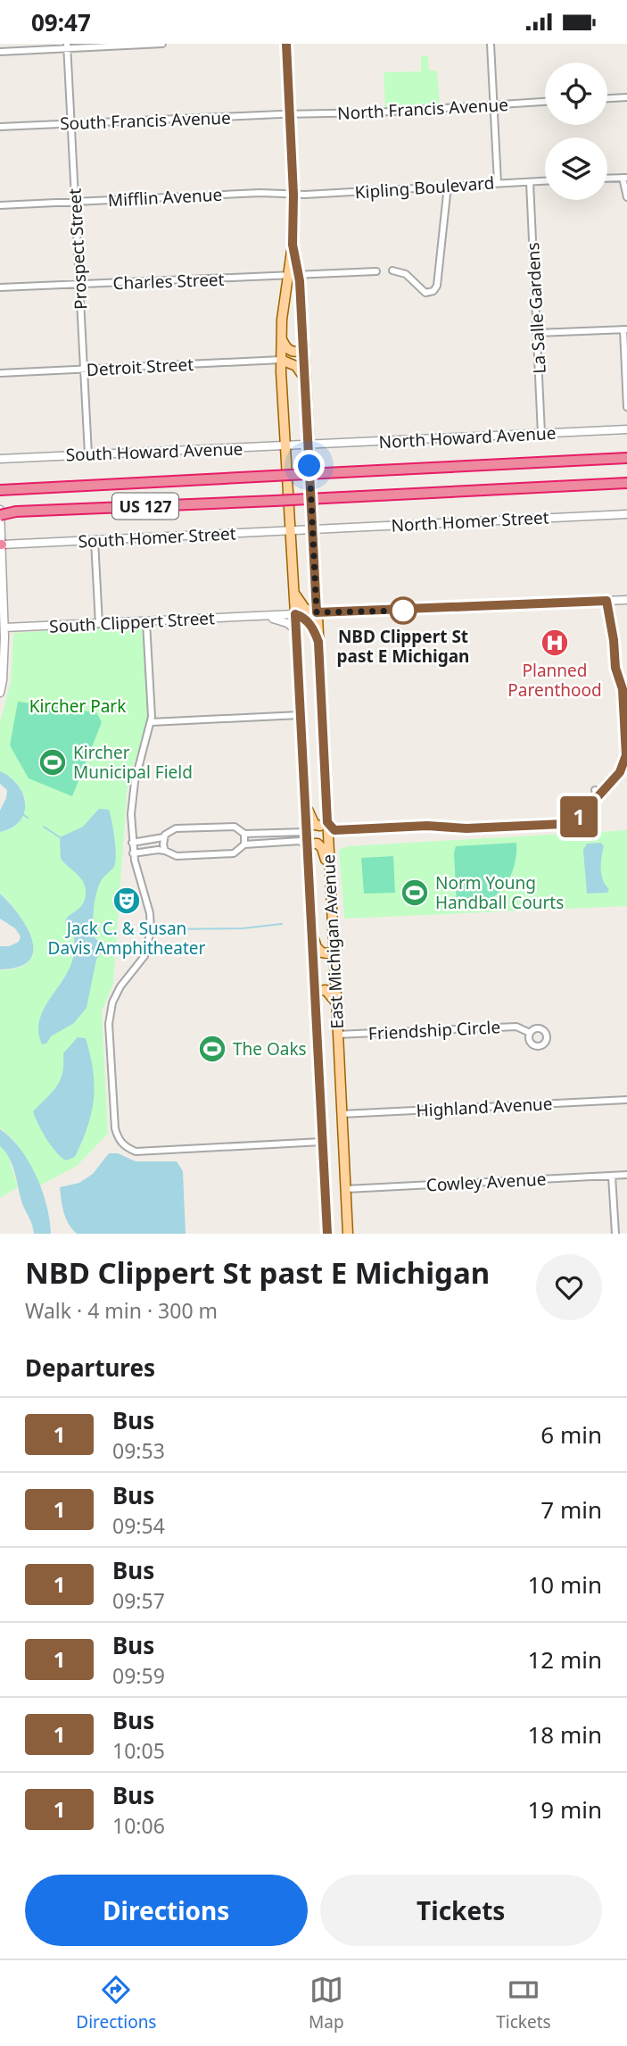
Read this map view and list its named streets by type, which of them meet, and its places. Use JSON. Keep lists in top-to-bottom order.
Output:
{
  "streets": {
    "highway": ["US 127"],
    "main road": ["East Michigan Avenue"],
    "street": [
      "North Francis Avenue",
      "South Francis Avenue",
      "Kipling Boulevard",
      "Mifflin Avenue",
      "Prospect Street",
      "Charles Street",
      "La Salle Gardens",
      "Detroit Street",
      "North Howard Avenue",
      "South Howard Avenue",
      "North Homer Street",
      "South Homer Street",
      "South Clippert Street",
      "Friendship Circle",
      "Highland Avenue",
      "Cowley Avenue"
    ]
  },
  "crossings": [
    ["North Francis Avenue", "South Francis Avenue"],
    ["North Francis Avenue", "East Michigan Avenue"],
    ["South Francis Avenue", "Prospect Street"],
    ["South Francis Avenue", "East Michigan Avenue"],
    ["Kipling Boulevard", "Mifflin Avenue"],
    ["Kipling Boulevard", "La Salle Gardens"],
    ["Kipling Boulevard", "East Michigan Avenue"],
    ["Mifflin Avenue", "Prospect Street"],
    ["Mifflin Avenue", "East Michigan Avenue"],
    ["Prospect Street", "Charles Street"],
    ["Prospect Street", "Detroit Street"],
    ["Prospect Street", "South Howard Avenue"],
    ["Charles Street", "East Michigan Avenue"],
    ["La Salle Gardens", "North Howard Avenue"],
    ["Detroit Street", "East Michigan Avenue"],
    ["North Howard Avenue", "South Howard Avenue"],
    ["North Howard Avenue", "East Michigan Avenue"],
    ["South Howard Avenue", "East Michigan Avenue"],
    ["North Homer Street", "South Homer Street"],
    ["North Homer Street", "East Michigan Avenue"],
    ["South Homer Street", "East Michigan Avenue"],
    ["South Clippert Street", "East Michigan Avenue"],
    ["East Michigan Avenue", "Friendship Circle"],
    ["East Michigan Avenue", "Highland Avenue"],
    ["East Michigan Avenue", "Cowley Avenue"]
  ],
  "parks": ["Kircher Park"],
  "places": {
    "other": ["NBD Clippert St past E Michigan"],
    "hospital": ["Planned Parenthood"],
    "sports": ["Kircher Municipal Field", "Norm Young Handball Courts", "The Oaks"],
    "theatre": ["Jack C. & Susan Davis Amphitheater"]
  },
  "lines": ["bus line 1"],
  "page": {
    "status": "09:47",
    "on_map": "1",
    "heading": [
      ["NBD Clippert St past E Michigan", "Walk · 4 min · 300 m"],
      "Departures"
    ],
    "list": [
      {
        "mark": "1",
        "name": "Bus",
        "note": "09:53",
        "value": "6 min"
      },
      {
        "mark": "1",
        "name": "Bus",
        "note": "09:54",
        "value": "7 min"
      },
      {
        "mark": "1",
        "name": "Bus",
        "note": "09:57",
        "value": "10 min"
      },
      {
        "mark": "1",
        "name": "Bus",
        "note": "09:59",
        "value": "12 min"
      },
      {
        "mark": "1",
        "name": "Bus",
        "note": "10:05",
        "value": "18 min"
      },
      {
        "mark": "1",
        "name": "Bus",
        "note": "10:06",
        "value": "19 min"
      }
    ],
    "buttons": ["Directions", "Tickets"],
    "tabs": ["Directions", "Map", "Tickets"]
  }
}
